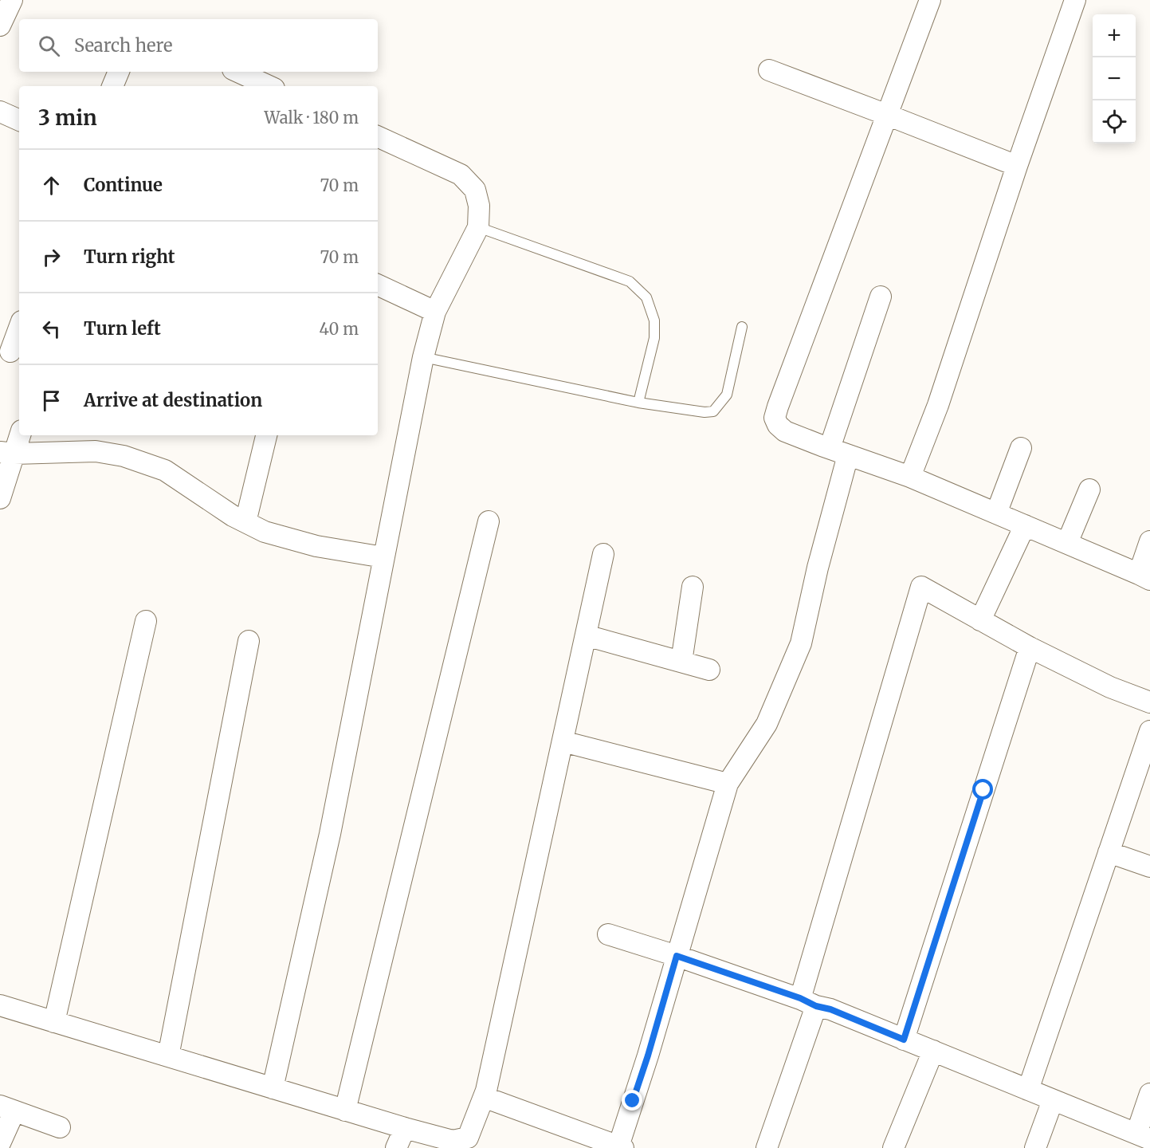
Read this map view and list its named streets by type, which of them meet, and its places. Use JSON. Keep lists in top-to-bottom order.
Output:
{
  "page": {
    "map_buttons": ["+", "−"],
    "search": "Search here",
    "heading": ["3 min", "Walk · 180 m"],
    "list": [
      ["Continue", "70 m"],
      ["Turn right", "70 m"],
      ["Turn left", "40 m"],
      "Arrive at destination"
    ]
  }
}
